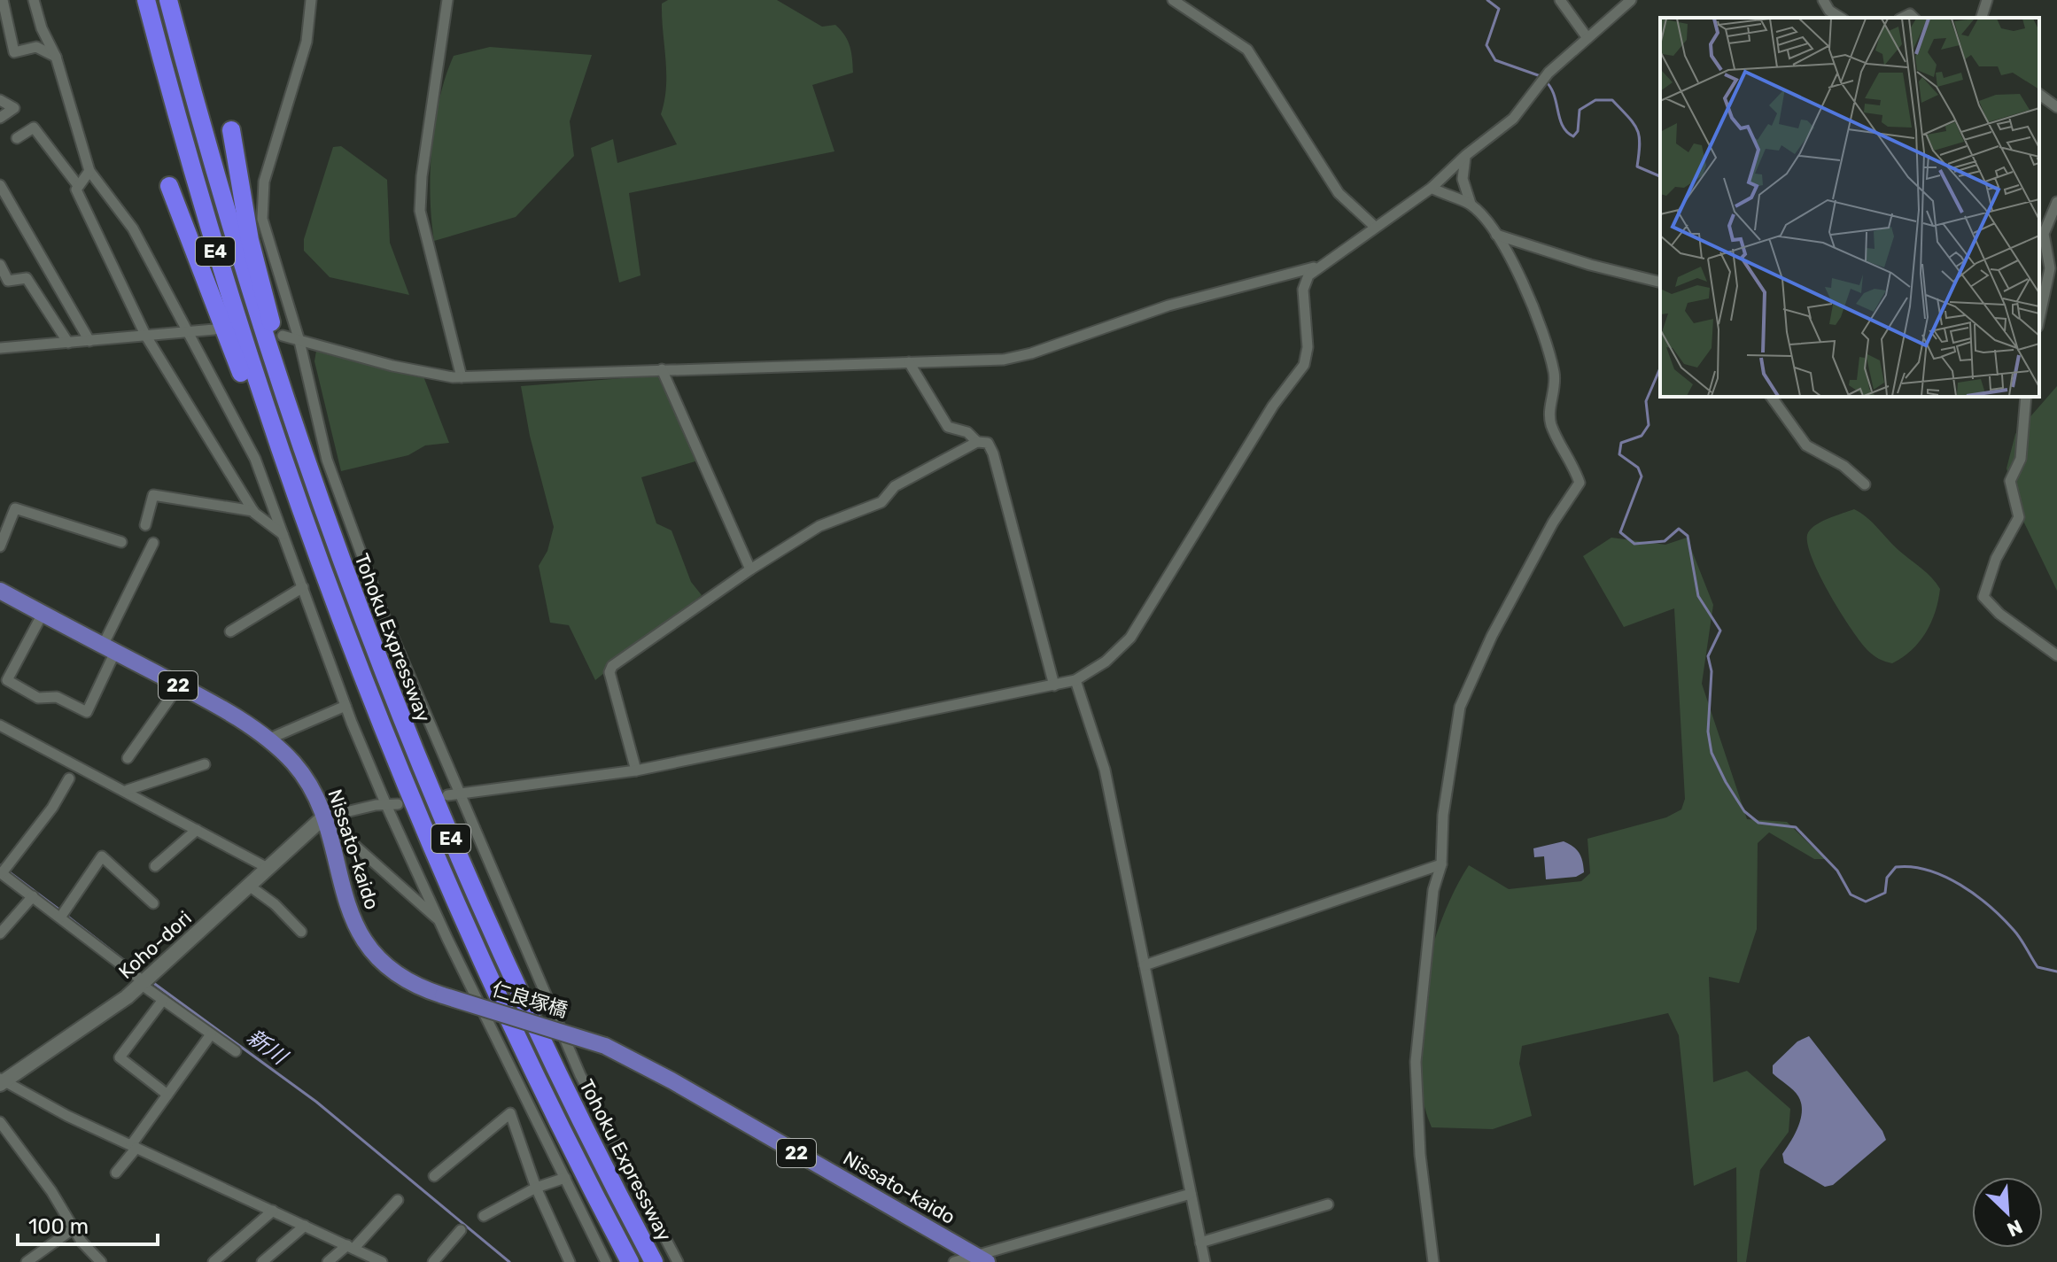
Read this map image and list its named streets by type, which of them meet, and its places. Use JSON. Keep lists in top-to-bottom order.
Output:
{
  "streets": {
    "highway": ["E4", "Tohoku Expressway"],
    "main road": ["22", "Nissato-kaido", "仁良塚橋"],
    "street": ["Koho-dori"]
  },
  "crossings": [
    ["Nissato-kaido", "Koho-dori"],
    ["Nissato-kaido", "仁良塚橋"]
  ],
  "water": ["新川"],
  "scale_bar": "100 m",
  "north": "bottom right"
}
